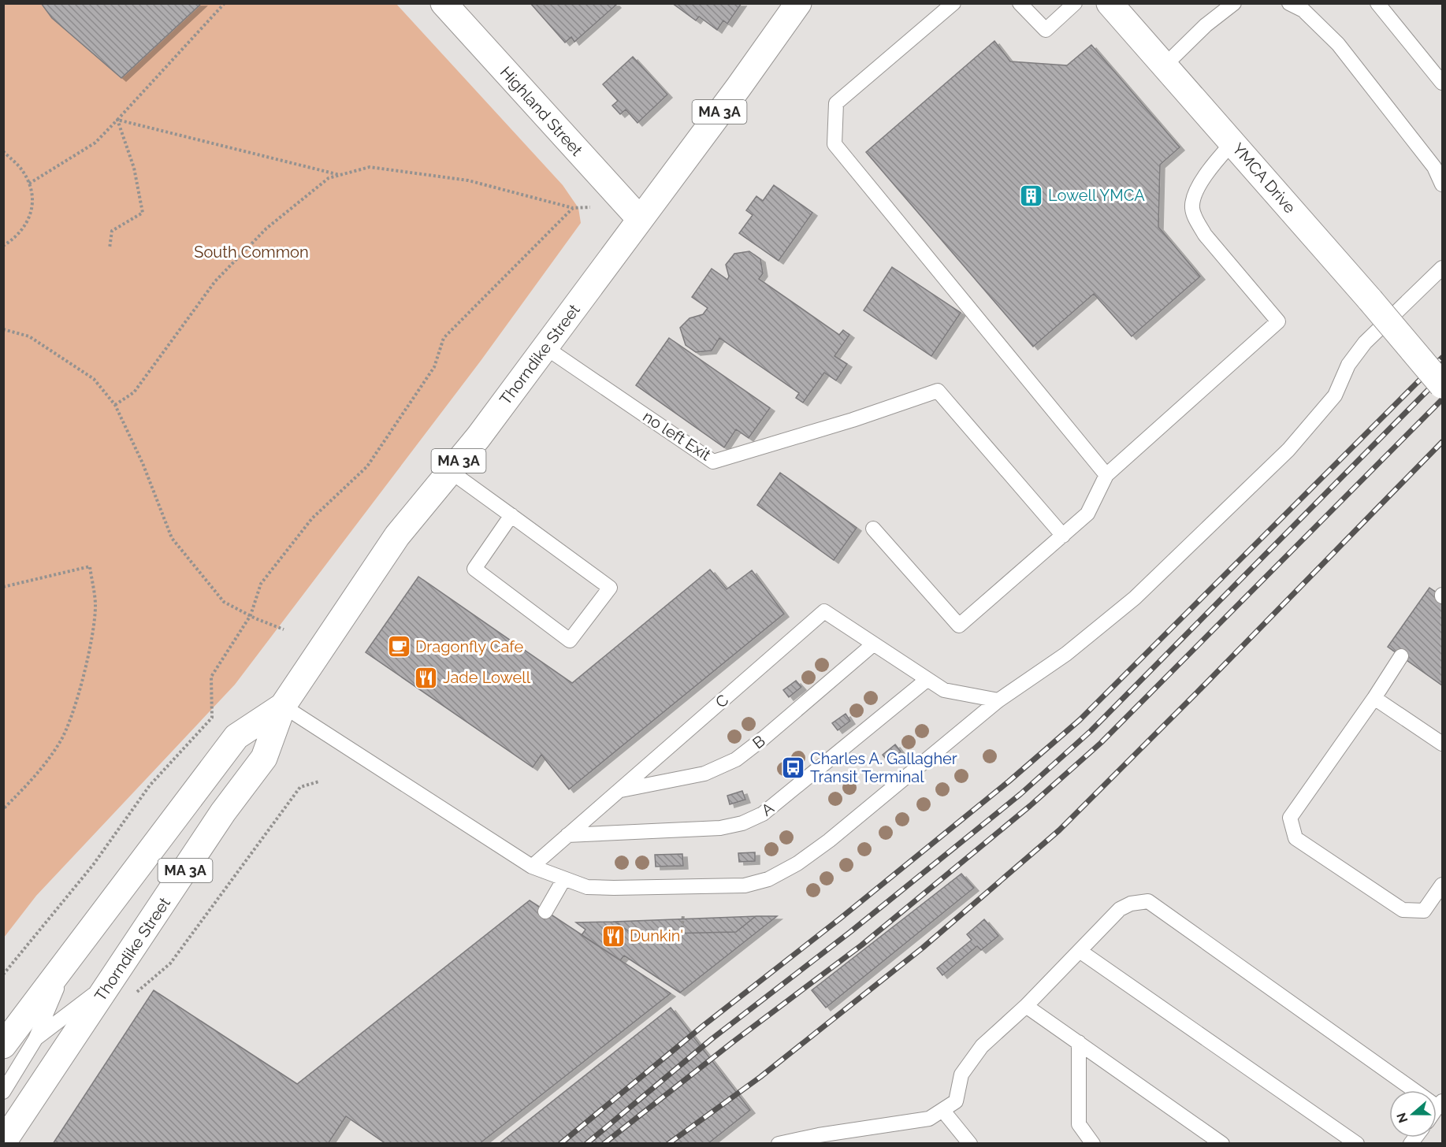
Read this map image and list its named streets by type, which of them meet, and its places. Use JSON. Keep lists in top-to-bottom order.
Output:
{
  "streets": {
    "main road": [
      "Highland Street",
      "MA 3A",
      "YMCA Drive",
      "Thorndike Street"
    ],
    "lane": [
      "no left Exit",
      "C",
      "B",
      "A"
    ]
  },
  "crossings": [
    ["Highland Street", "Thorndike Street"],
    ["Thorndike Street", "no left Exit"],
    ["C", "B"],
    ["C", "A"]
  ],
  "parks": ["South Common"],
  "places": {
    "building": ["Lowell YMCA"],
    "cafe": ["Dragonfly Cafe"],
    "restaurant": ["Jade Lowell", "Dunkin'"],
    "bus stop": ["Charles A. Gallagher Transit Terminal"]
  },
  "north": "left"
}
